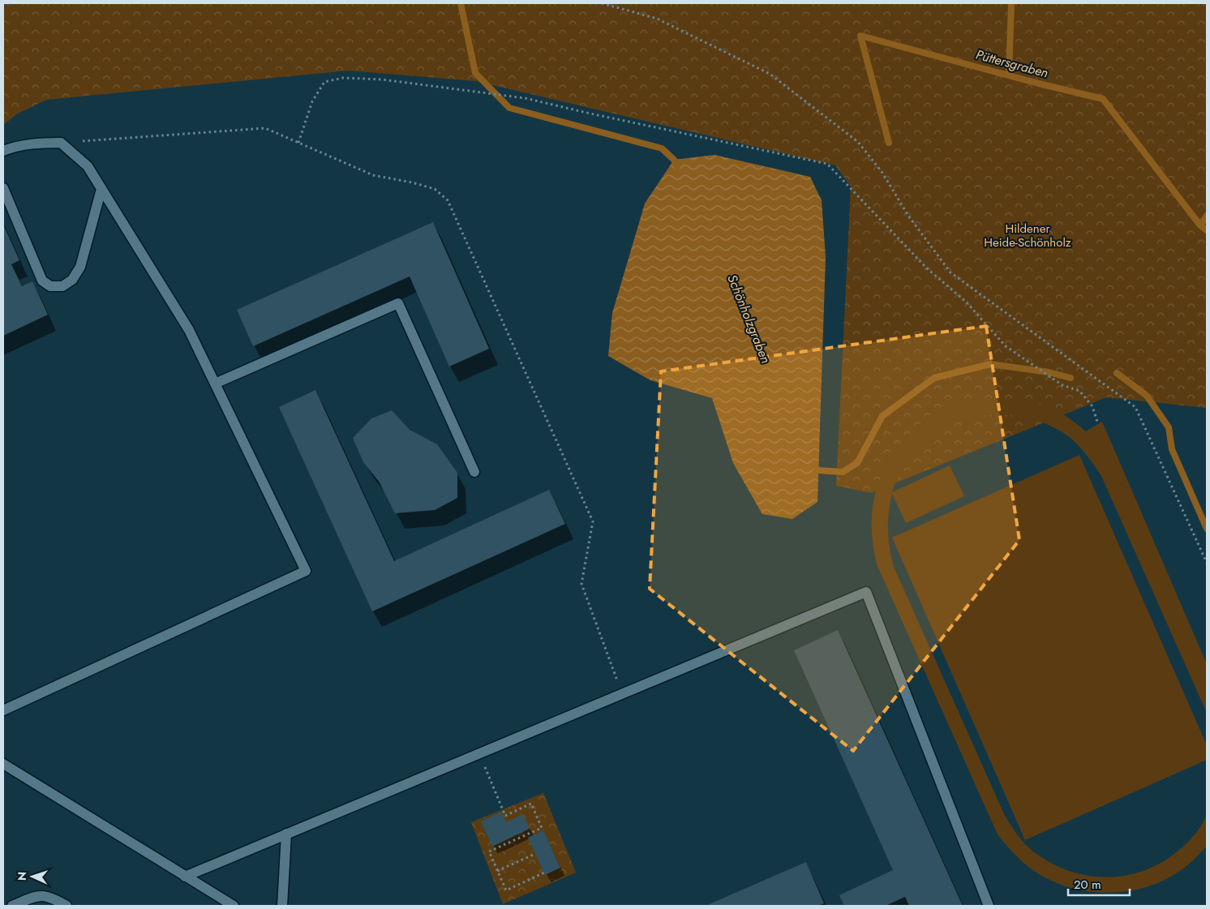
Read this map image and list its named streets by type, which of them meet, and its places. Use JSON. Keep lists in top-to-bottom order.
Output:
{
  "water": ["Püttersgraben", "Schönholzgraben"],
  "parks": ["Hildener Heide-Schönholz"],
  "scale_bar": "20 m",
  "north": "left"
}
